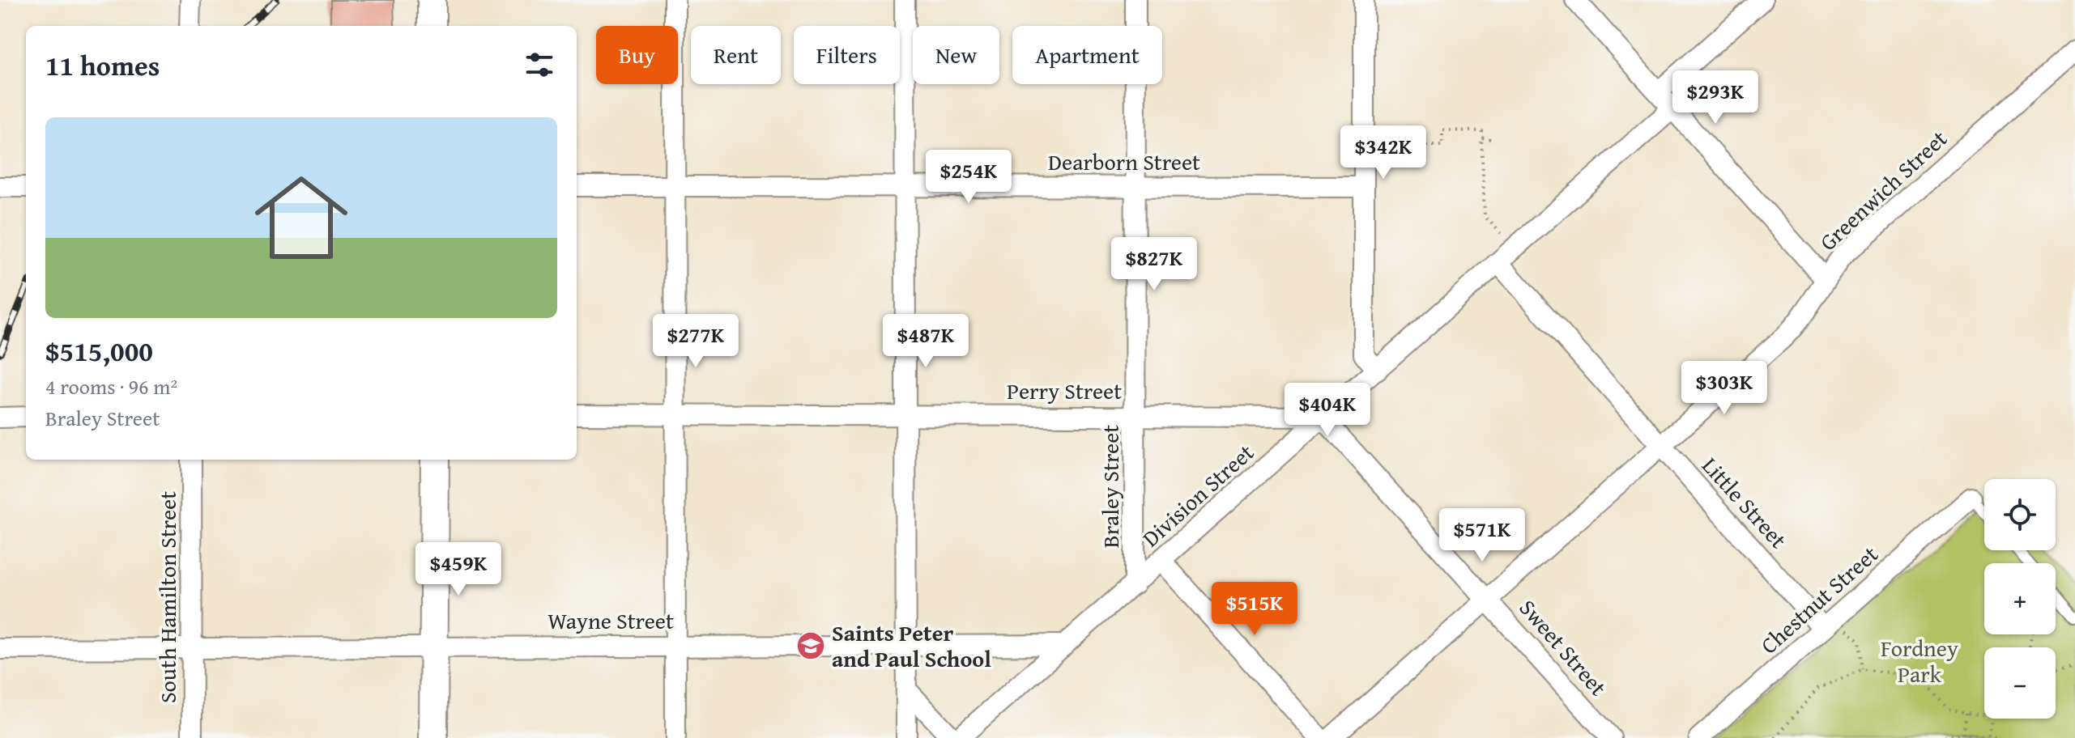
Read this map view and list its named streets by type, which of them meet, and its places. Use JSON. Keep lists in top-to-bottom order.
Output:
{
  "streets": {
    "street": [
      "Dearborn Street",
      "Greenwich Street",
      "Perry Street",
      "Braley Street",
      "Division Street",
      "Little Street",
      "South Hamilton Street",
      "Chestnut Street",
      "Wayne Street",
      "Sweet Street"
    ]
  },
  "crossings": [
    ["Dearborn Street", "Braley Street"],
    ["Greenwich Street", "Little Street"],
    ["Greenwich Street", "Sweet Street"],
    ["Perry Street", "Braley Street"],
    ["Perry Street", "Division Street"],
    ["Perry Street", "Sweet Street"],
    ["Braley Street", "Division Street"],
    ["Division Street", "Little Street"],
    ["Division Street", "Wayne Street"],
    ["Division Street", "Sweet Street"],
    ["Little Street", "Chestnut Street"],
    ["South Hamilton Street", "Wayne Street"]
  ],
  "parks": ["Fordney Park"],
  "places": {
    "school or university": ["Saints Peter and Paul School"]
  },
  "page": {
    "chip": [
      "Buy",
      "Rent",
      "Filters",
      "New",
      "Apartment"
    ],
    "heading": "11 homes",
    "price": [
      "$293K",
      "$342K",
      "$254K",
      "$827K",
      "$277K",
      "$487K",
      "$303K",
      "$404K",
      "$571K",
      "$459K",
      "$515K"
    ],
    "list": [
      {
        "name": "$515,000",
        "note": "4 rooms · 96 m² · Braley Street"
      }
    ],
    "map_buttons": ["+", "−"]
  }
}
